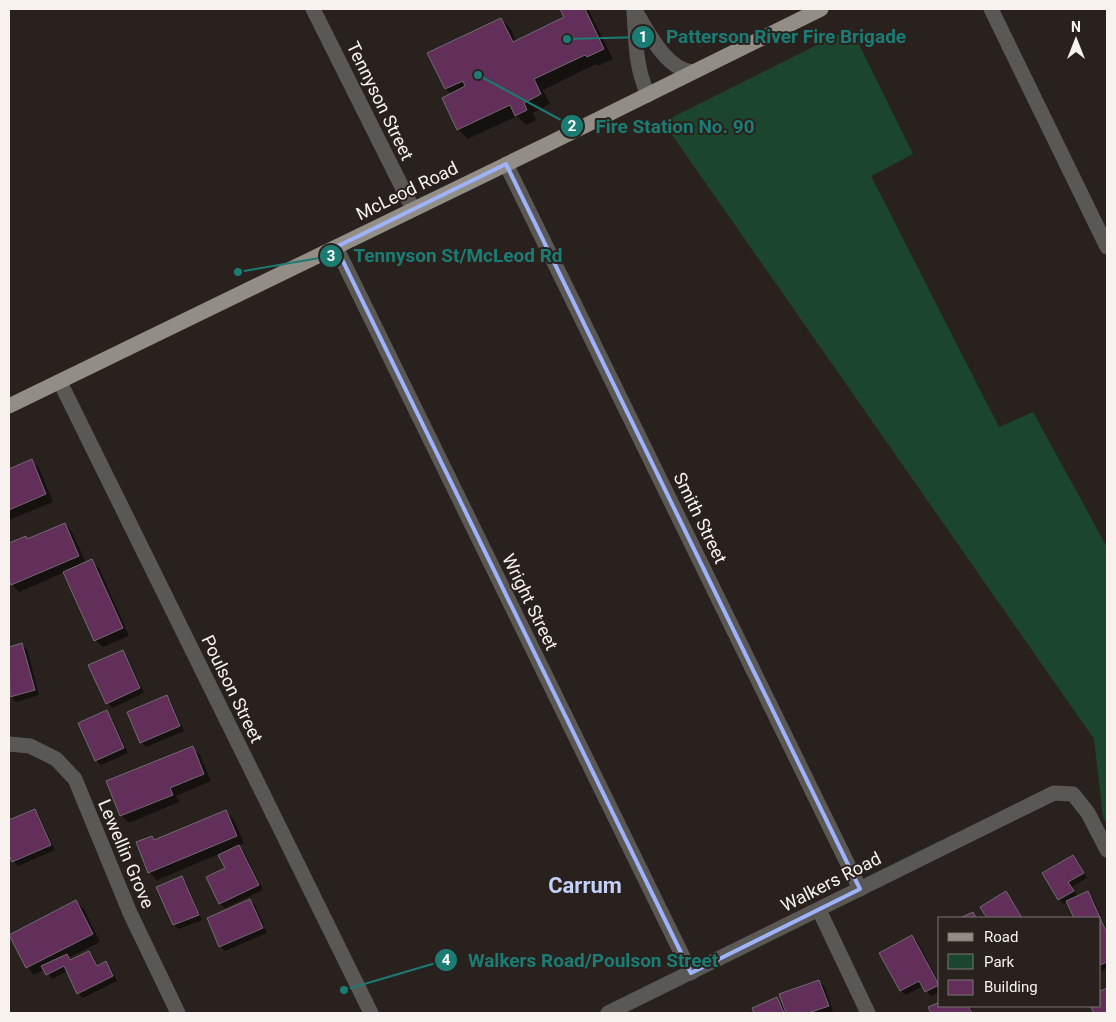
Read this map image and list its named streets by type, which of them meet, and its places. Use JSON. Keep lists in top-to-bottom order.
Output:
{
  "streets": {
    "main road": ["McLeod Road"],
    "street": [
      "Tennyson Street",
      "Smith Street",
      "Wright Street",
      "Poulson Street",
      "Lewellin Grove",
      "Walkers Road"
    ]
  },
  "crossings": [
    ["Tennyson Street", "McLeod Road"],
    ["McLeod Road", "Smith Street"],
    ["McLeod Road", "Wright Street"],
    ["McLeod Road", "Poulson Street"],
    ["Smith Street", "Walkers Road"],
    ["Wright Street", "Walkers Road"]
  ],
  "districts": ["Carrum"],
  "places": [
    "Patterson River Fire Brigade",
    "Fire Station No. 90",
    "Tennyson St/McLeod Rd",
    "Walkers Road/Poulson Street"
  ],
  "legend": ["Road", "Park", "Building"],
  "north": "top"
}
